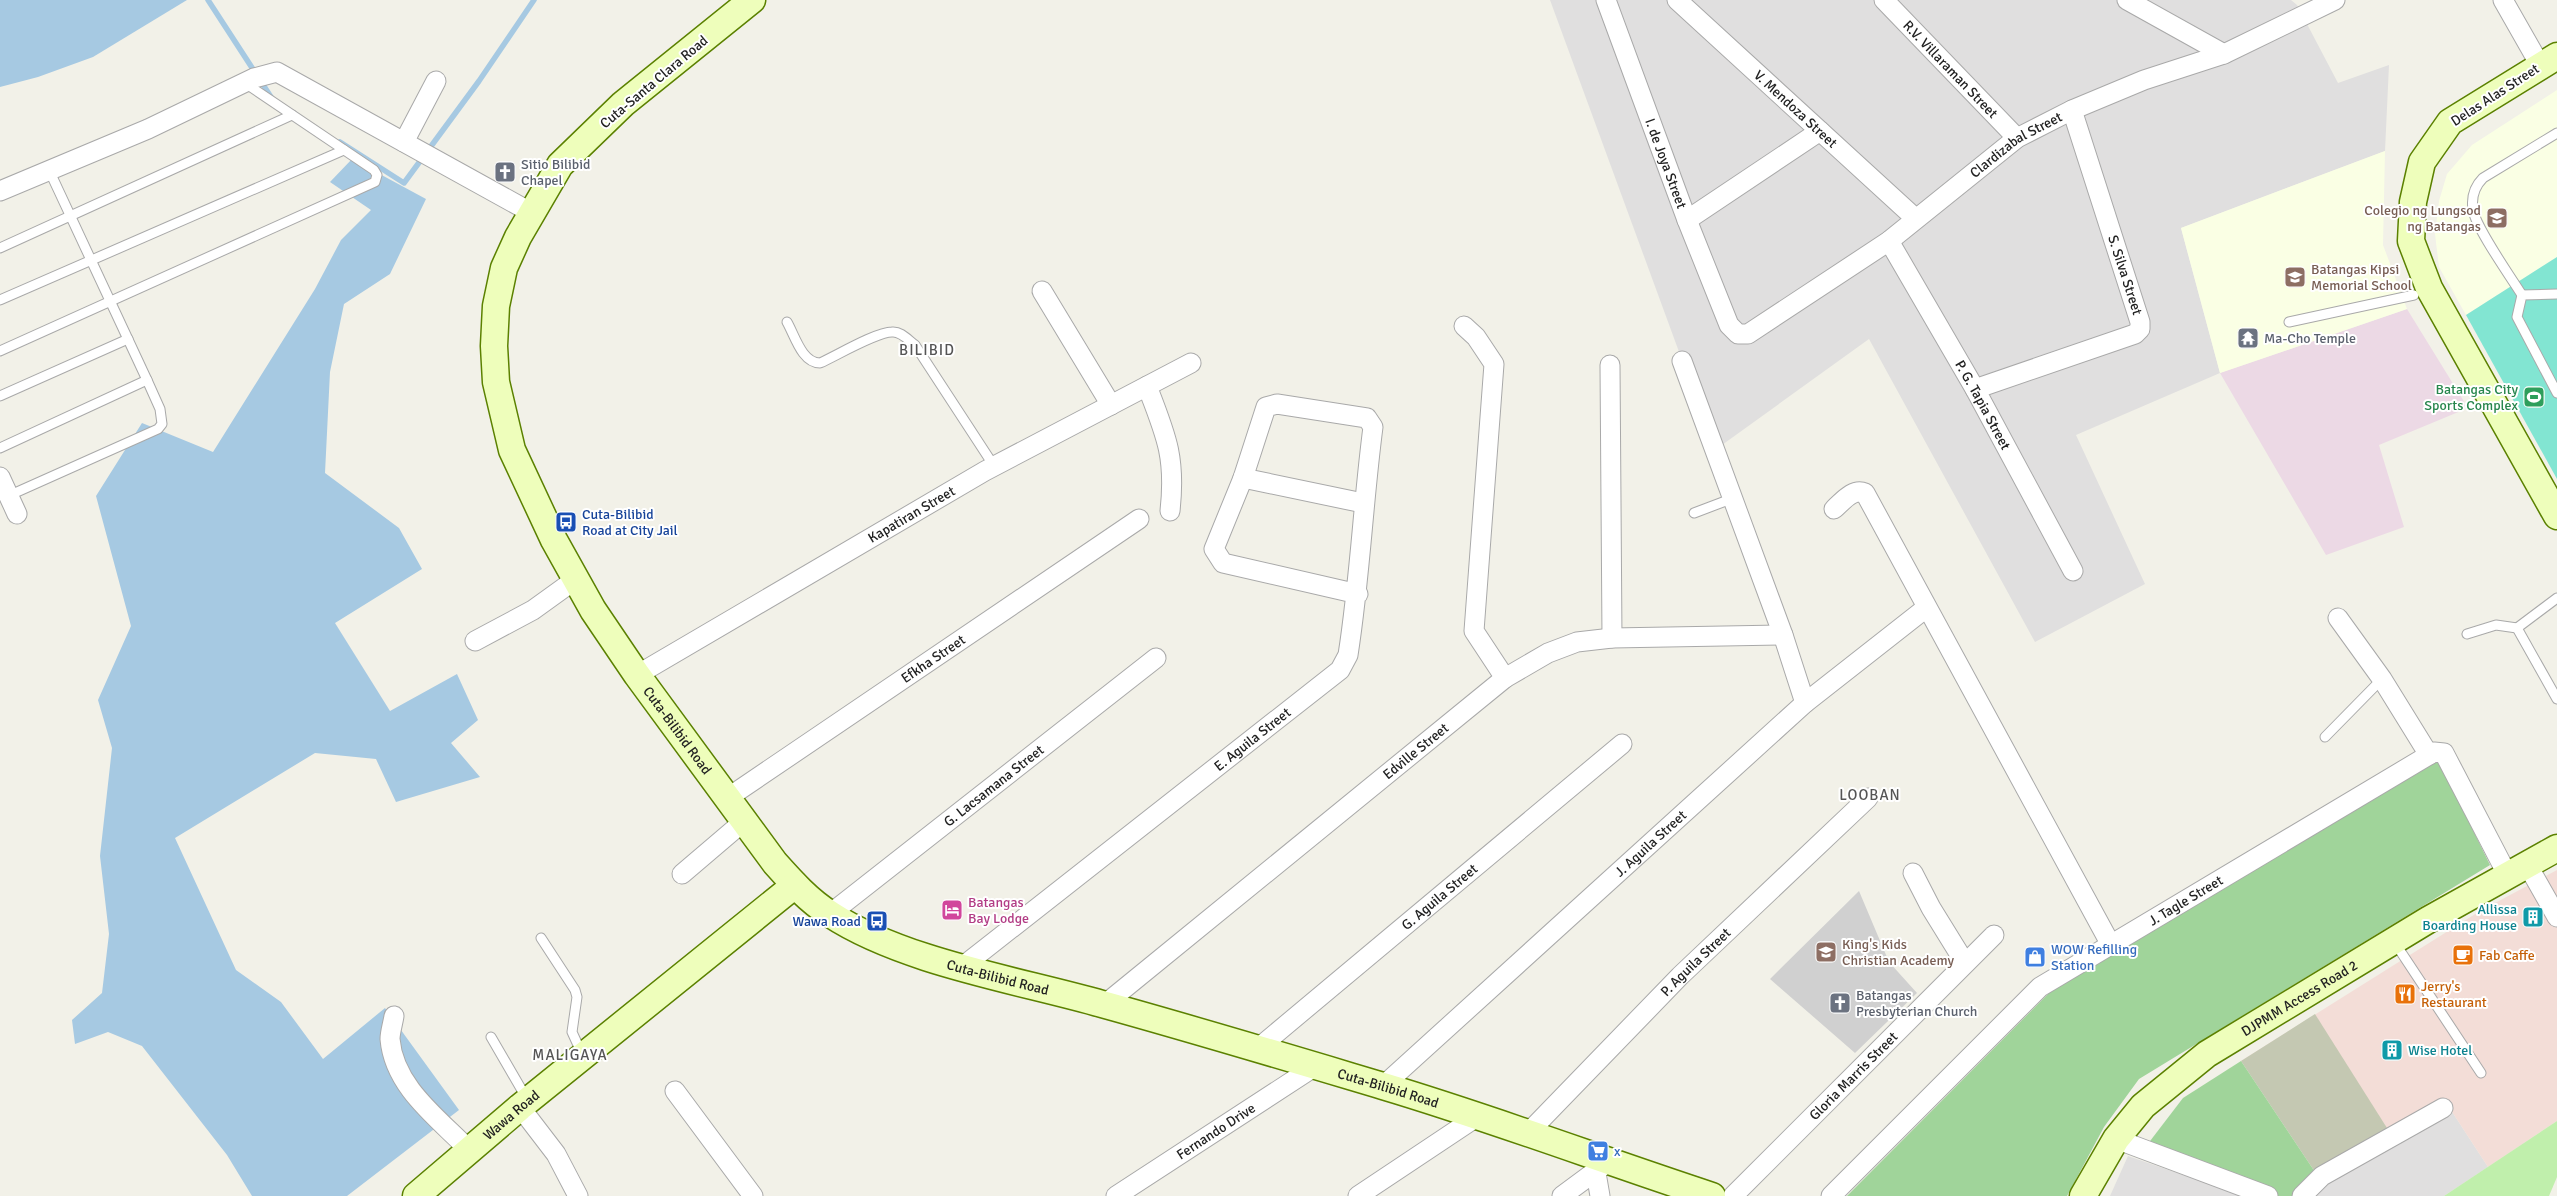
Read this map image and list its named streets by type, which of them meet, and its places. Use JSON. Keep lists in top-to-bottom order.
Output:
{
  "streets": {
    "street": [
      "R.V. Villaraman Street",
      "Cuta-Santa Clara Road",
      "Delas Alas Street",
      "V. Mendoza Street",
      "Clardizabal Street",
      "I. de Joya Street",
      "S. Silva Street",
      "P. G. Tapia Street",
      "Kapatiran Street",
      "Efkha Street",
      "Cuta-Bilibid Road",
      "E. Aguila Street",
      "Edville Street",
      "G. Lacsamana Street",
      "J. Aguila Street",
      "G. Aguila Street",
      "J. Tagle Street",
      "P. Aguila Street",
      "DJPMM Access Road 2",
      "Gloria Marris Street",
      "Wawa Road",
      "Fernando Drive"
    ]
  },
  "crossings": [
    ["R.V. Villaraman Street", "Clardizabal Street"],
    ["Cuta-Santa Clara Road", "Cuta-Bilibid Road"],
    ["V. Mendoza Street", "Clardizabal Street"],
    ["Clardizabal Street", "I. de Joya Street"],
    ["Clardizabal Street", "S. Silva Street"],
    ["Clardizabal Street", "P. G. Tapia Street"],
    ["S. Silva Street", "P. G. Tapia Street"],
    ["Kapatiran Street", "Cuta-Bilibid Road"],
    ["Efkha Street", "Cuta-Bilibid Road"],
    ["Cuta-Bilibid Road", "E. Aguila Street"],
    ["Cuta-Bilibid Road", "Edville Street"],
    ["Cuta-Bilibid Road", "G. Lacsamana Street"],
    ["Cuta-Bilibid Road", "J. Aguila Street"],
    ["Cuta-Bilibid Road", "G. Aguila Street"],
    ["Cuta-Bilibid Road", "P. Aguila Street"],
    ["Cuta-Bilibid Road", "Wawa Road"],
    ["Cuta-Bilibid Road", "Fernando Drive"]
  ],
  "districts": ["BILIBID", "LOOBAN", "MALIGAYA"],
  "places": {
    "church": ["Sitio Bilibid Chapel", "Batangas Presbyterian Church"],
    "school or university": ["Colegio ng Lungsod ng Batangas", "Batangas Kipsi Memorial School", "King's Kids Christian Academy"],
    "temple": ["Ma-Cho Temple"],
    "sports": ["Batangas City Sports Complex"],
    "bus stop": ["Cuta-Bilibid Road at City Jail", "Wawa Road"],
    "hotel": ["Batangas Bay Lodge"],
    "building": ["Allissa Boarding House", "Wise Hotel"],
    "cafe": ["Fab Caffe"],
    "shop": ["WOW Refilling Station"],
    "restaurant": ["Jerry's Restaurant"],
    "supermarket": ["x"]
  }
}
